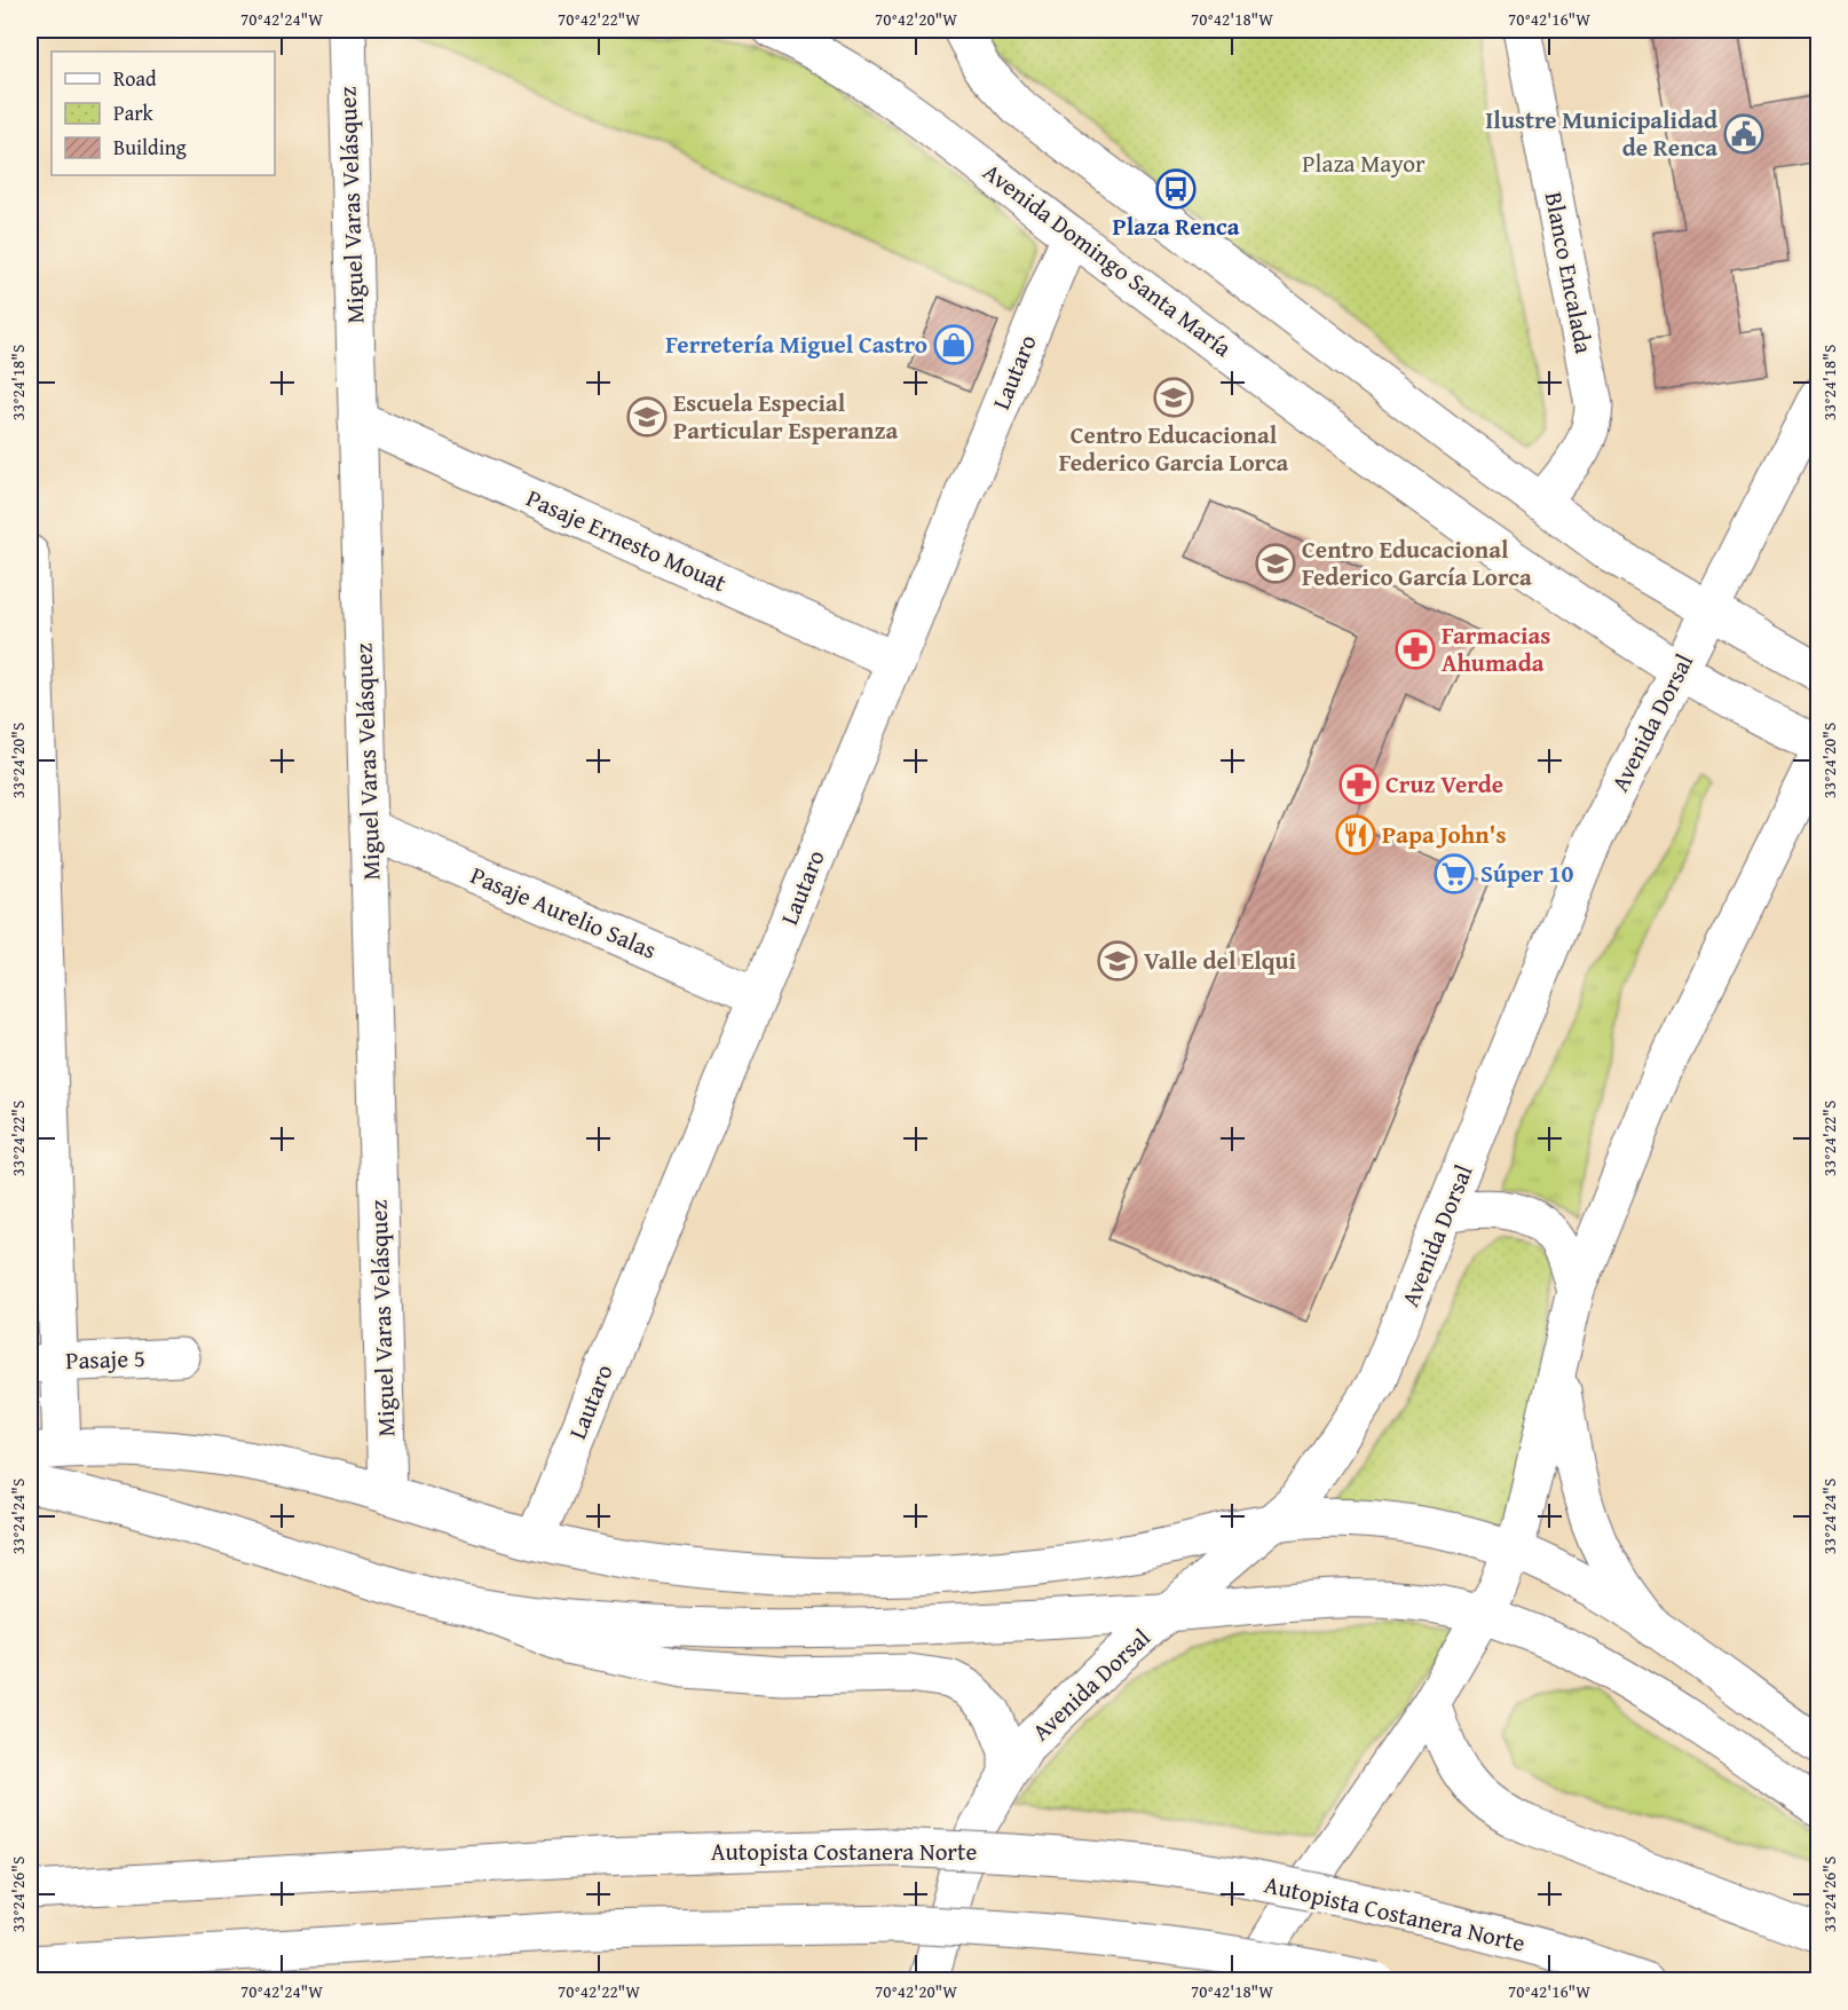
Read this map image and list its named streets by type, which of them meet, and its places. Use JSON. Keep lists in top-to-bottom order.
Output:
{
  "streets": {
    "main road": [
      "Miguel Varas Velásquez",
      "Avenida Domingo Santa María",
      "Blanco Encalada",
      "Lautaro",
      "Pasaje Ernesto Mouat",
      "Avenida Dorsal",
      "Pasaje Aurelio Salas",
      "Pasaje 5",
      "Autopista Costanera Norte"
    ]
  },
  "crossings": [
    ["Miguel Varas Velásquez", "Pasaje Ernesto Mouat"],
    ["Miguel Varas Velásquez", "Pasaje Aurelio Salas"],
    ["Avenida Domingo Santa María", "Lautaro"],
    ["Avenida Domingo Santa María", "Avenida Dorsal"],
    ["Lautaro", "Pasaje Ernesto Mouat"],
    ["Lautaro", "Pasaje Aurelio Salas"]
  ],
  "parks": ["Plaza Mayor"],
  "places": {
    "public building": ["Ilustre Municipalidad de Renca"],
    "bus stop": ["Plaza Renca"],
    "shop": ["Ferretería Miguel Castro"],
    "school or university": [
      "Centro Educacional Federico Garcia Lorca",
      "Escuela Especial Particular Esperanza",
      "Centro Educacional Federico García Lorca",
      "Valle del Elqui"
    ],
    "pharmacy": ["Farmacias Ahumada", "Cruz Verde"],
    "restaurant": ["Papa John's"],
    "supermarket": ["Súper 10"]
  },
  "legend": ["Road", "Park", "Building"],
  "coordinates": [
    "70°42'24\"W",
    "70°42'22\"W",
    "70°42'20\"W",
    "70°42'18\"W",
    "70°42'16\"W",
    "33°24'18\"S",
    "33°24'20\"S",
    "33°24'22\"S",
    "33°24'24\"S",
    "33°24'26\"S"
  ]
}
